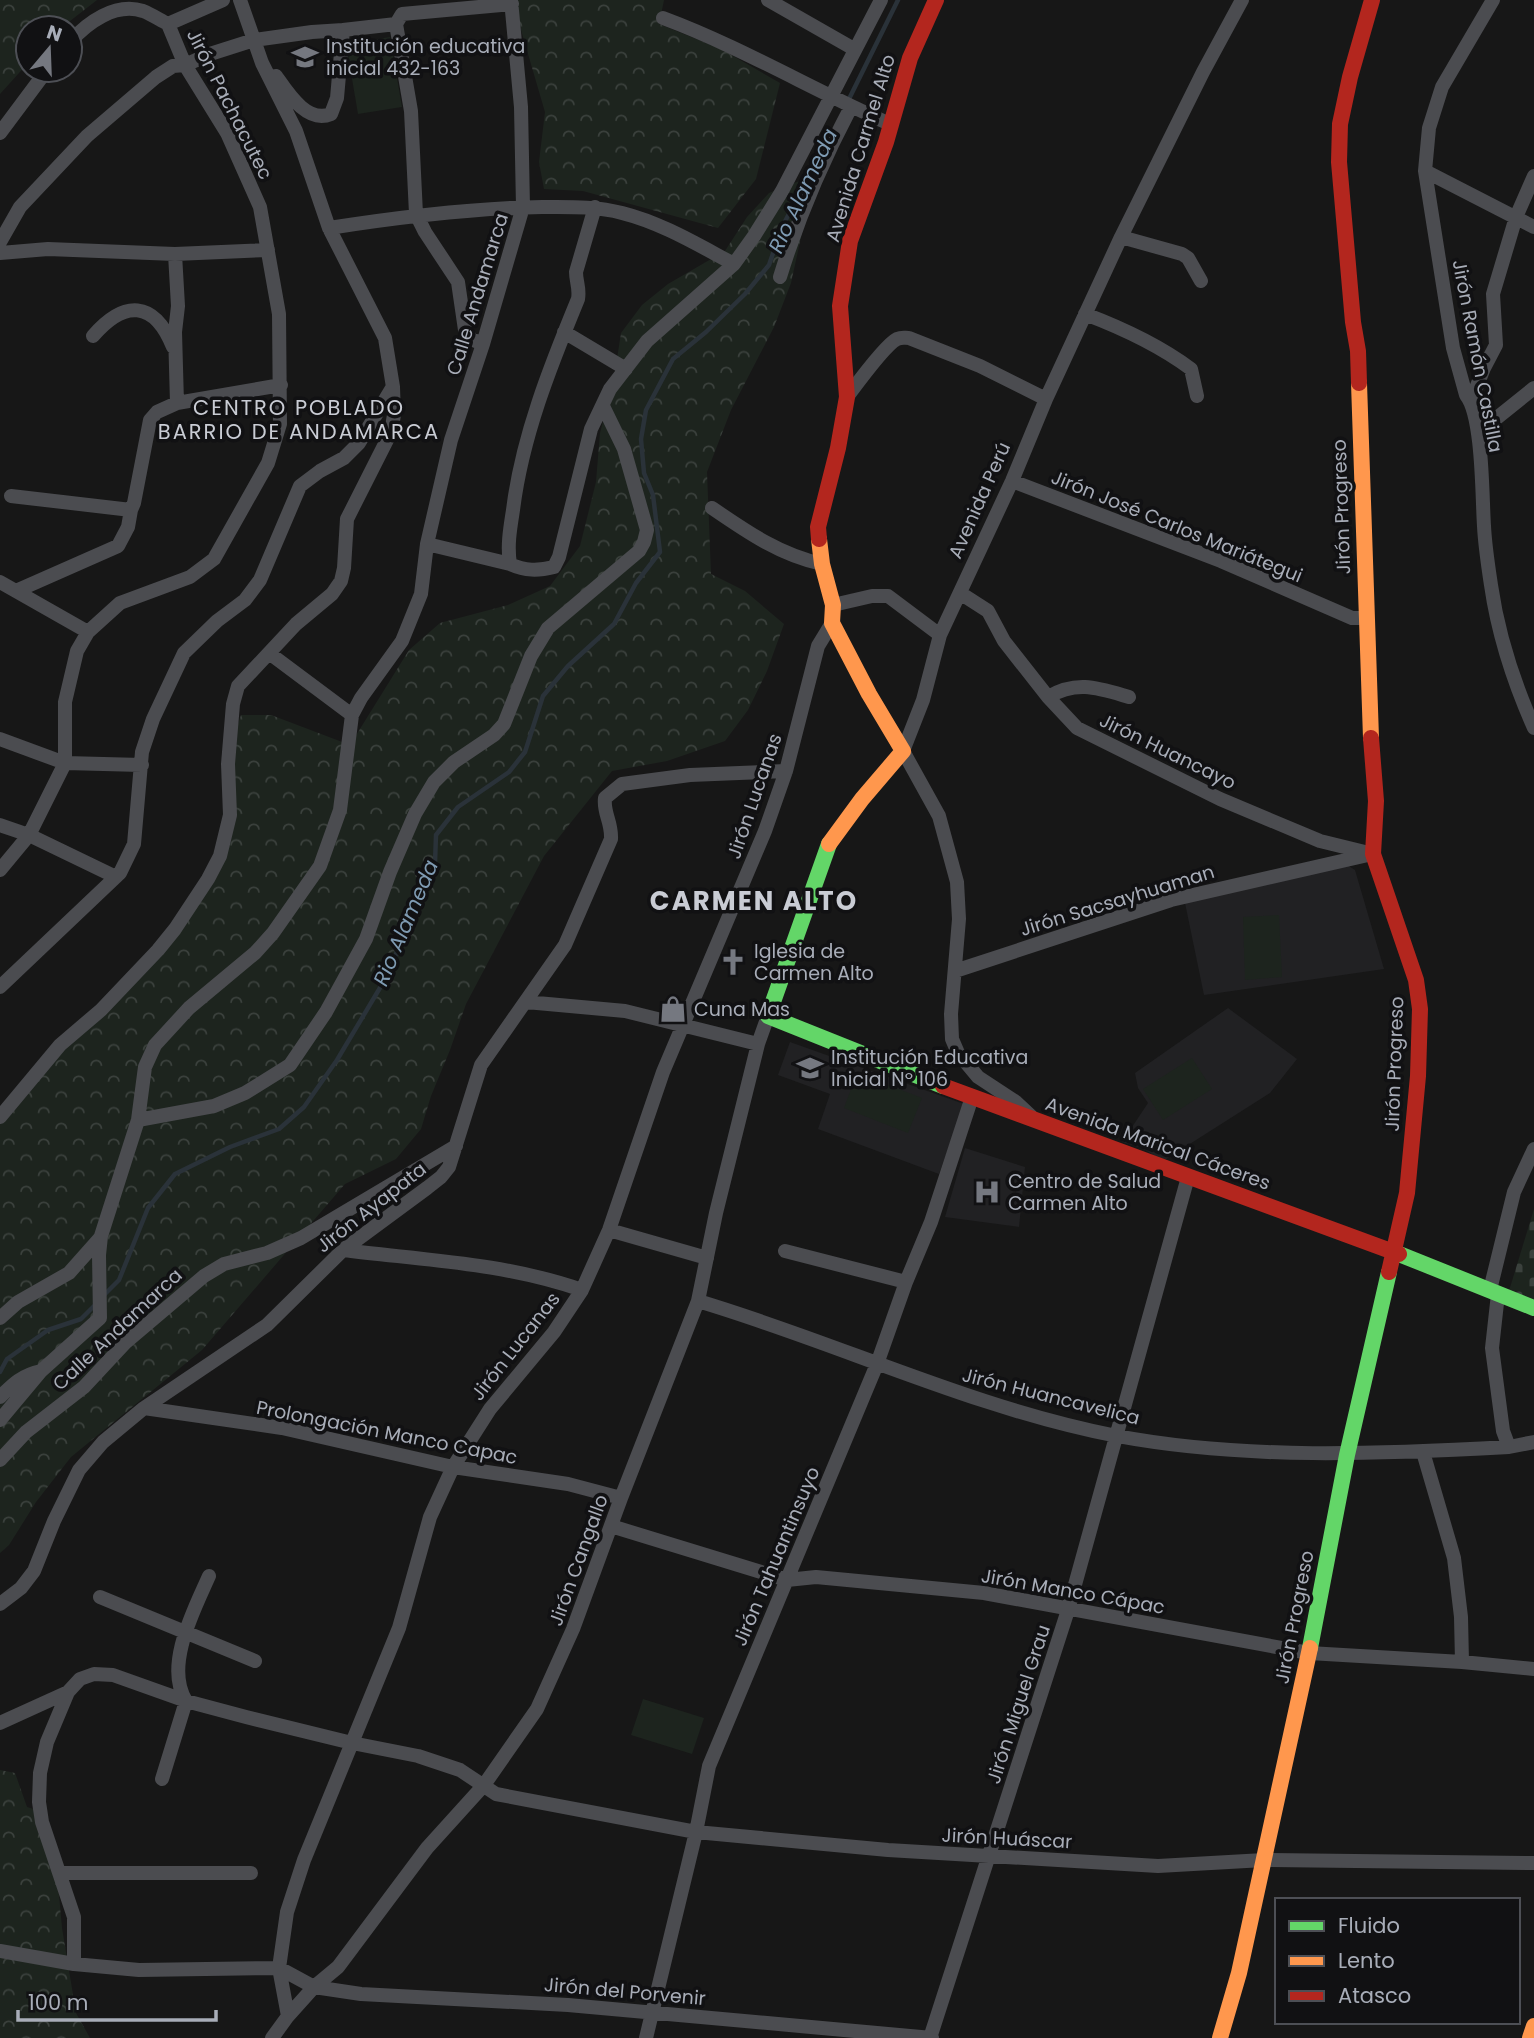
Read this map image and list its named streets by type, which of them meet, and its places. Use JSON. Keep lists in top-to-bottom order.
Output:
{
  "streets": {
    "street": [
      "Jirón Pachacutec",
      "Avenida Carmel Alto",
      "Calle Andamarca",
      "Jirón Ramón Castilla",
      "Avenida Perú",
      "Jirón Progreso",
      "Jirón José Carlos Mariátegui",
      "Jirón Huancayo",
      "Jirón Lucanas",
      "Jirón Sacsayhuaman",
      "Avenida Marical Cáceres",
      "Jirón Ayapata",
      "Jirón Huancavelica",
      "Prolongación Manco Capac",
      "Jirón Tahuantinsuyo",
      "Jirón Cangallo",
      "Jirón Manco Cápac",
      "Jirón Miguel Grau",
      "Jirón Huáscar",
      "Jirón del Porvenir"
    ]
  },
  "crossings": [
    ["Avenida Carmel Alto", "Jirón Lucanas"],
    ["Calle Andamarca", "Jirón Ayapata"],
    ["Avenida Perú", "Jirón José Carlos Mariátegui"],
    ["Avenida Perú", "Jirón Huancayo"],
    ["Avenida Perú", "Avenida Marical Cáceres"],
    ["Avenida Perú", "Jirón Cangallo"],
    ["Jirón Progreso", "Jirón José Carlos Mariátegui"],
    ["Jirón Progreso", "Jirón Huancayo"],
    ["Jirón Progreso", "Jirón Sacsayhuaman"],
    ["Jirón Progreso", "Avenida Marical Cáceres"],
    ["Jirón Progreso", "Jirón Huancavelica"],
    ["Jirón Progreso", "Jirón Manco Cápac"],
    ["Jirón Progreso", "Jirón Huáscar"],
    ["Jirón Huancayo", "Jirón Sacsayhuaman"],
    ["Jirón Lucanas", "Jirón Ayapata"],
    ["Jirón Lucanas", "Prolongación Manco Capac"],
    ["Jirón Lucanas", "Jirón Cangallo"],
    ["Jirón Lucanas", "Jirón Huáscar"],
    ["Avenida Marical Cáceres", "Jirón Tahuantinsuyo"],
    ["Avenida Marical Cáceres", "Jirón Cangallo"],
    ["Avenida Marical Cáceres", "Jirón Miguel Grau"],
    ["Jirón Ayapata", "Prolongación Manco Capac"],
    ["Jirón Huancavelica", "Jirón Tahuantinsuyo"],
    ["Jirón Huancavelica", "Jirón Cangallo"],
    ["Jirón Huancavelica", "Jirón Miguel Grau"],
    ["Prolongación Manco Capac", "Jirón Cangallo"],
    ["Jirón Tahuantinsuyo", "Jirón Manco Cápac"],
    ["Jirón Tahuantinsuyo", "Jirón Huáscar"],
    ["Jirón Tahuantinsuyo", "Jirón del Porvenir"],
    ["Jirón Cangallo", "Jirón Manco Cápac"],
    ["Jirón Cangallo", "Jirón Huáscar"],
    ["Jirón Cangallo", "Jirón del Porvenir"],
    ["Jirón Manco Cápac", "Jirón Miguel Grau"],
    ["Jirón Miguel Grau", "Jirón Huáscar"],
    ["Jirón Miguel Grau", "Jirón del Porvenir"]
  ],
  "districts": ["CENTRO POBLADO BARRIO DE ANDAMARCA", "CARMEN ALTO"],
  "water": ["Rio Alameda"],
  "places": {
    "school or university": ["Institución educativa inicial 432-163", "Institución Educativa Inicial Nº 106"],
    "church": ["Iglesia de Carmen Alto"],
    "shop": ["Cuna Mas"],
    "hospital": ["Centro de Salud Carmen Alto"]
  },
  "legend": ["Fluido", "Lento", "Atasco"],
  "scale_bar": "100 m",
  "north": "top"
}
